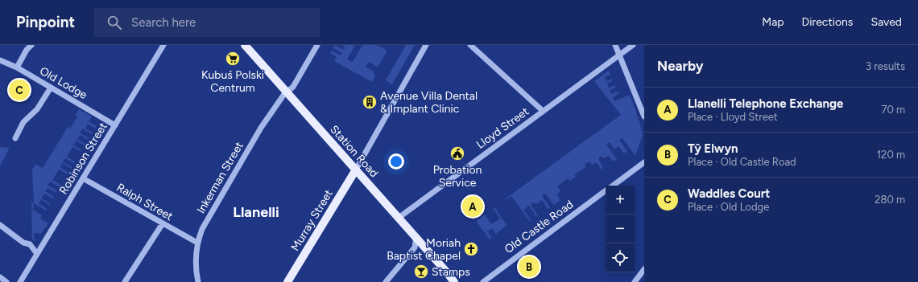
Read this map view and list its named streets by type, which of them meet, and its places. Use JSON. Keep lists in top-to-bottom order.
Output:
{
  "streets": {
    "main road": ["Station Road", "Murray Street"],
    "street": [
      "Old Lodge",
      "Lloyd Street",
      "Robinson Street",
      "Inkerman Street",
      "Ralph Street",
      "Old Castle Road"
    ]
  },
  "crossings": [
    ["Old Lodge", "Robinson Street"],
    ["Lloyd Street", "Station Road"],
    ["Station Road", "Inkerman Street"],
    ["Station Road", "Murray Street"],
    ["Robinson Street", "Ralph Street"],
    ["Inkerman Street", "Ralph Street"]
  ],
  "districts": ["Llanelli"],
  "places": {
    "supermarket": ["Kubuś Polski Centrum"],
    "building": ["Avenue Villa Dental & Implant Clinic"],
    "public building": ["Probation Service"],
    "church": ["Moriah Baptist Chapel"],
    "bar": ["Stamps"]
  },
  "page": {
    "header": "Pinpoint",
    "search": "Search here",
    "nav": ["Map", "Directions", "Saved"],
    "heading": ["Nearby", "3 results"],
    "pins": ["C", "A", "B"],
    "list": [
      {
        "mark": "A",
        "name": "Llanelli Telephone Exchange",
        "note": "Place · Lloyd Street",
        "value": "70 m"
      },
      {
        "mark": "B",
        "name": "Tŷ Elwyn",
        "note": "Place · Old Castle Road",
        "value": "120 m"
      },
      {
        "mark": "C",
        "name": "Waddles Court",
        "note": "Place · Old Lodge",
        "value": "280 m"
      }
    ],
    "map_buttons": ["+", "−"]
  }
}
